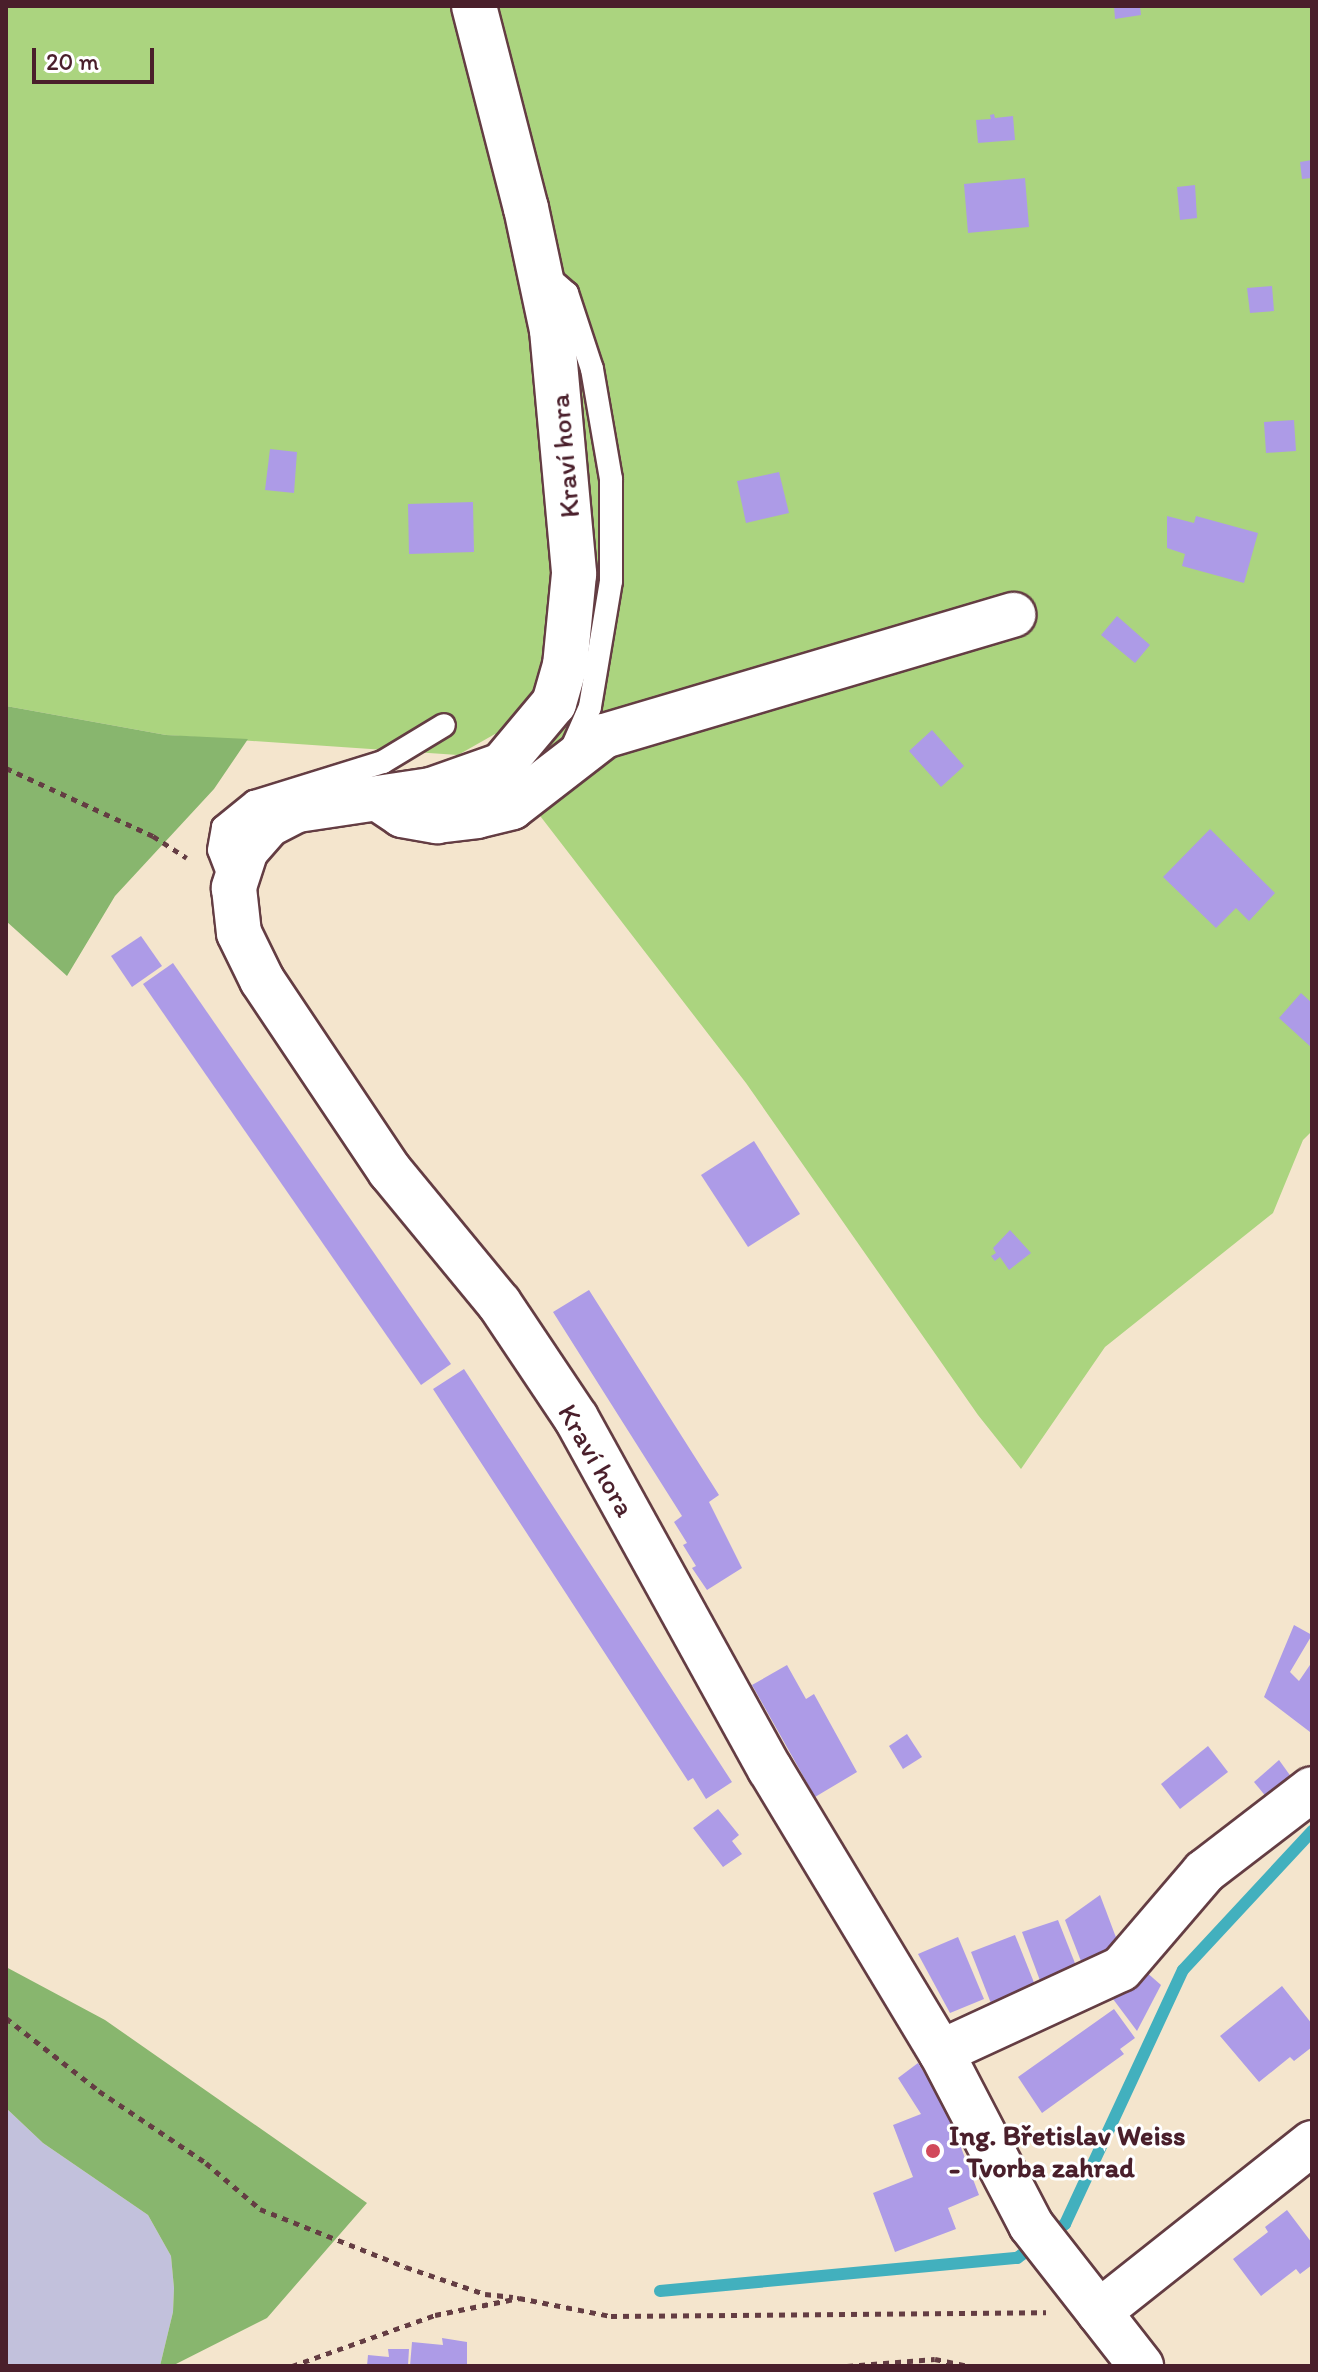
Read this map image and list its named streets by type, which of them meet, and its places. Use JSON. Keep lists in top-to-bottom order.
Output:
{
  "streets": {
    "street": ["Kraví hora"]
  },
  "places": ["Ing. Břetislav Weiss - Tvorba zahrad"],
  "scale_bar": "20 m"
}
